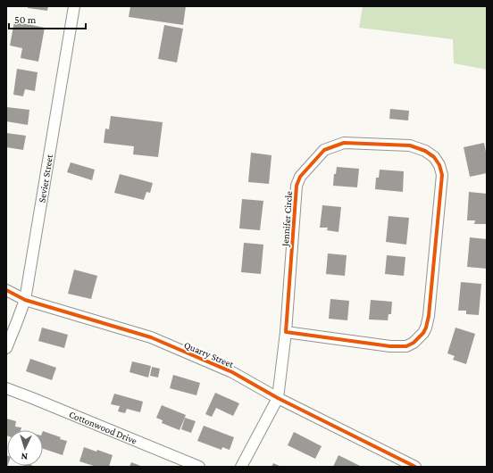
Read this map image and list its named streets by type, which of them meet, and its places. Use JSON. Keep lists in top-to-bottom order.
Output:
{
  "streets": {
    "street": [
      "Sevier Street",
      "Jennifer Circle",
      "Quarry Street",
      "Cottonwood Drive"
    ]
  },
  "crossings": [
    ["Sevier Street", "Quarry Street"],
    ["Jennifer Circle", "Quarry Street"]
  ],
  "scale_bar": "50 m",
  "north": "bottom"
}
